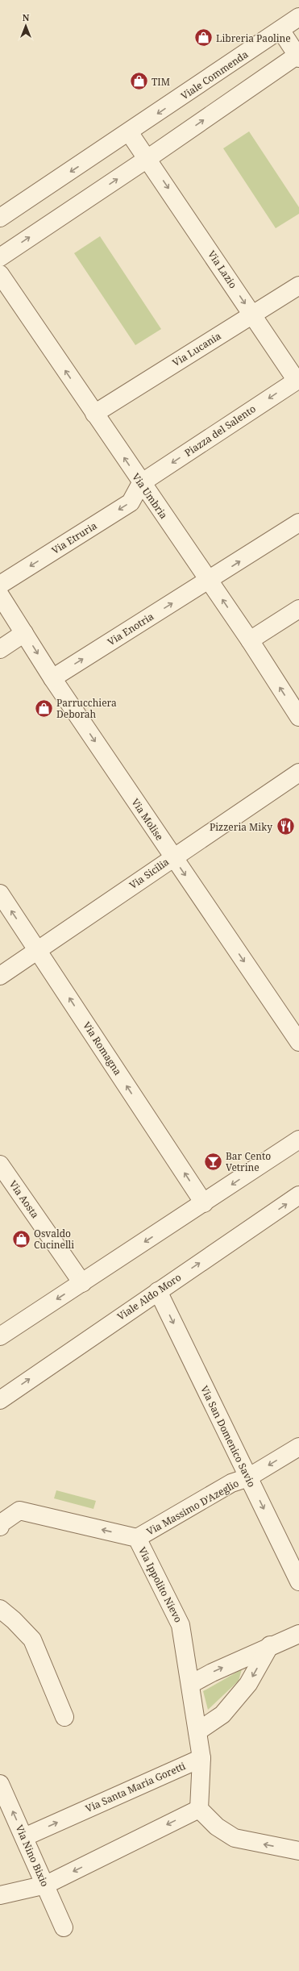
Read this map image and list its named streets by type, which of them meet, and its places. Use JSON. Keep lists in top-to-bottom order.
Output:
{
  "streets": {
    "street": [
      "Viale Commenda",
      "Via Lazio",
      "Via Lucania",
      "Piazza del Salento",
      "Via Umbria",
      "Via Etruria",
      "Via Enotria",
      "Via Molise",
      "Via Sicilia",
      "Via Romagna",
      "Via Aosta",
      "Viale Aldo Moro",
      "Via San Domenico Savio",
      "Via Massimo D'Azeglio",
      "Via Ippolito Nievo",
      "Via Santa Maria Goretti",
      "Via Nino Bixio"
    ]
  },
  "crossings": [
    ["Via Lazio", "Via Lucania"],
    ["Via Lazio", "Piazza del Salento"],
    ["Via Lucania", "Via Umbria"],
    ["Piazza del Salento", "Via Umbria"],
    ["Piazza del Salento", "Via Etruria"],
    ["Via Umbria", "Via Etruria"],
    ["Via Umbria", "Via Enotria"],
    ["Via Enotria", "Via Molise"],
    ["Via Molise", "Via Sicilia"],
    ["Via Sicilia", "Via Romagna"],
    ["Viale Aldo Moro", "Via San Domenico Savio"],
    ["Via San Domenico Savio", "Via Massimo D'Azeglio"],
    ["Via Massimo D'Azeglio", "Via Ippolito Nievo"],
    ["Via Ippolito Nievo", "Via Santa Maria Goretti"],
    ["Via Santa Maria Goretti", "Via Nino Bixio"]
  ],
  "one_way": [
    "Via Lazio",
    "Via Umbria",
    "Via Enotria",
    "Via Molise",
    "Via Romagna",
    "Via San Domenico Savio",
    "Via Ippolito Nievo",
    "Via Nino Bixio"
  ],
  "places": {
    "shop": [
      "Libreria Paoline",
      "TIM",
      "Parrucchiera Deborah",
      "Osvaldo Cucinelli"
    ],
    "restaurant": ["Pizzeria Miky"],
    "bar": ["Bar Cento Vetrine"]
  },
  "north": "top"
}
